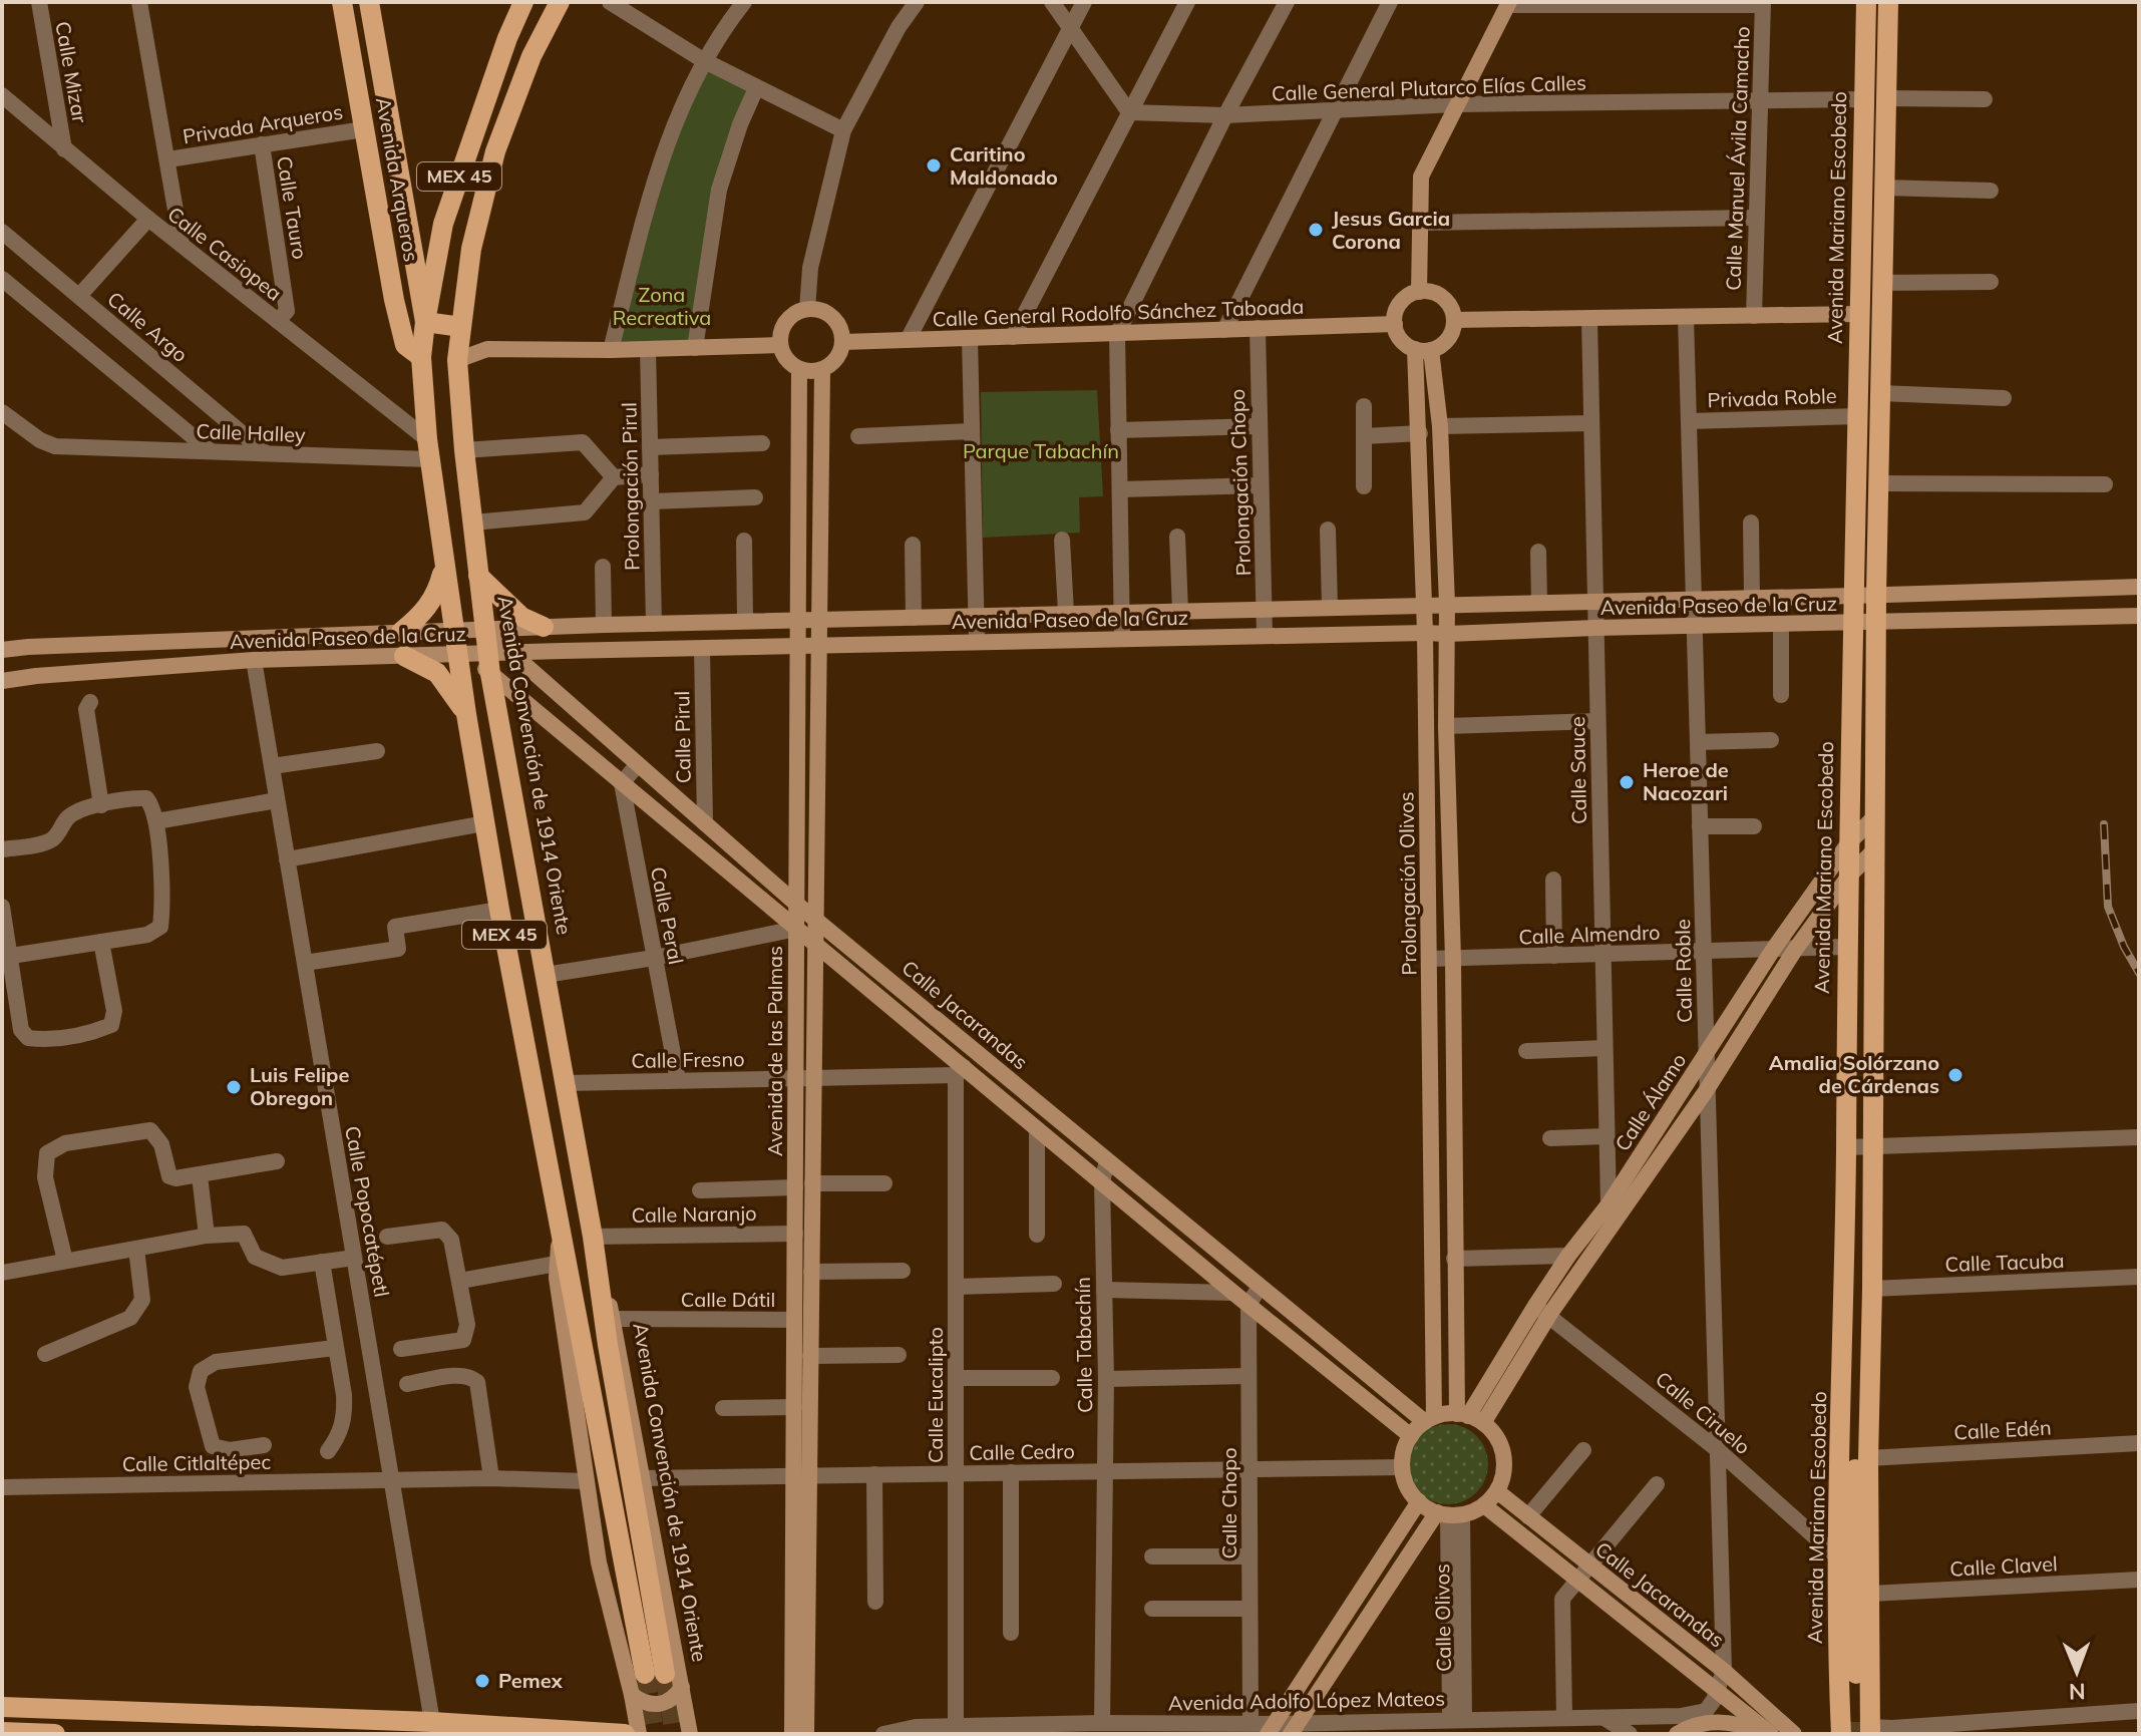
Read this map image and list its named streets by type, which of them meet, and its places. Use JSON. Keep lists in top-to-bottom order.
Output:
{
  "streets": {
    "main road": [
      "MEX 45",
      "Avenida Arqueros",
      "Avenida Mariano Escobedo",
      "Avenida Convención de 1914 Oriente"
    ],
    "street": [
      "Calle Mizar",
      "Calle General Plutarco Elías Calles",
      "Privada Arqueros",
      "Calle Manuel Ávila Camacho",
      "Calle Tauro",
      "Calle Casiopea",
      "Calle General Rodolfo Sánchez Taboada",
      "Calle Argo",
      "Privada Roble",
      "Calle Halley",
      "Prolongación Chopo",
      "Prolongación Pirul",
      "Avenida Paseo de la Cruz",
      "Calle Pirul",
      "Calle Sauce",
      "Prolongación Olivos",
      "Calle Peral",
      "Calle Almendro",
      "Calle Roble",
      "Calle Jacarandas",
      "Avenida de las Palmas",
      "Calle Fresno",
      "Calle Álamo",
      "Calle Popocatépetl",
      "Calle Naranjo",
      "Calle Tacuba",
      "Calle Dátil",
      "Calle Tabachín",
      "Calle Eucalipto",
      "Calle Ciruelo",
      "Calle Edén",
      "Calle Cedro",
      "Calle Citlaltépec",
      "Calle Chopo",
      "Calle Clavel",
      "Calle Olivos",
      "Avenida Adolfo López Mateos"
    ]
  },
  "crossings": [
    ["Calle Mizar", "Calle Casiopea"],
    ["Calle General Plutarco Elías Calles", "Calle Manuel Ávila Camacho"],
    ["Calle General Plutarco Elías Calles", "Avenida Mariano Escobedo"],
    ["Privada Arqueros", "Avenida Arqueros"],
    ["Privada Arqueros", "Calle Tauro"],
    ["Avenida Arqueros", "Avenida Convención de 1914 Oriente"],
    ["Calle Tauro", "Calle Casiopea"],
    ["Avenida Mariano Escobedo", "Privada Roble"],
    ["Avenida Mariano Escobedo", "Avenida Paseo de la Cruz"],
    ["Avenida Mariano Escobedo", "Calle Almendro"],
    ["Avenida Mariano Escobedo", "Calle Álamo"],
    ["Avenida Mariano Escobedo", "Calle Ciruelo"],
    ["Calle Casiopea", "Calle Halley"],
    ["Calle Casiopea", "Avenida Convención de 1914 Oriente"],
    ["Calle General Rodolfo Sánchez Taboada", "Prolongación Chopo"],
    ["Calle General Rodolfo Sánchez Taboada", "Prolongación Olivos"],
    ["Calle General Rodolfo Sánchez Taboada", "Avenida de las Palmas"],
    ["Calle Argo", "Calle Halley"],
    ["Privada Roble", "Calle Roble"],
    ["Calle Halley", "Avenida Convención de 1914 Oriente"],
    ["Prolongación Chopo", "Avenida Paseo de la Cruz"],
    ["Prolongación Pirul", "Avenida Paseo de la Cruz"],
    ["Avenida Paseo de la Cruz", "Calle Pirul"],
    ["Avenida Paseo de la Cruz", "Avenida Convención de 1914 Oriente"],
    ["Avenida Paseo de la Cruz", "Calle Sauce"],
    ["Avenida Paseo de la Cruz", "Prolongación Olivos"],
    ["Avenida Paseo de la Cruz", "Calle Roble"],
    ["Avenida Paseo de la Cruz", "Calle Jacarandas"],
    ["Avenida Paseo de la Cruz", "Avenida de las Palmas"],
    ["Avenida Paseo de la Cruz", "Calle Popocatépetl"],
    ["Calle Pirul", "Calle Jacarandas"],
    ["Avenida Convención de 1914 Oriente", "Calle Jacarandas"],
    ["Avenida Convención de 1914 Oriente", "Calle Fresno"],
    ["Avenida Convención de 1914 Oriente", "Calle Naranjo"],
    ["Avenida Convención de 1914 Oriente", "Calle Dátil"],
    ["Avenida Convención de 1914 Oriente", "Calle Cedro"],
    ["Calle Sauce", "Calle Almendro"],
    ["Calle Sauce", "Calle Álamo"],
    ["Prolongación Olivos", "Calle Almendro"],
    ["Prolongación Olivos", "Calle Jacarandas"],
    ["Prolongación Olivos", "Calle Álamo"],
    ["Prolongación Olivos", "Calle Cedro"],
    ["Prolongación Olivos", "Calle Olivos"],
    ["Calle Peral", "Calle Jacarandas"],
    ["Calle Peral", "Calle Fresno"],
    ["Calle Almendro", "Calle Roble"],
    ["Calle Almendro", "Calle Álamo"],
    ["Calle Roble", "Calle Jacarandas"],
    ["Calle Roble", "Calle Álamo"],
    ["Calle Roble", "Calle Ciruelo"],
    ["Calle Jacarandas", "Avenida de las Palmas"],
    ["Calle Jacarandas", "Calle Fresno"],
    ["Calle Jacarandas", "Calle Álamo"],
    ["Calle Jacarandas", "Calle Tabachín"],
    ["Calle Jacarandas", "Calle Eucalipto"],
    ["Calle Jacarandas", "Calle Cedro"],
    ["Calle Jacarandas", "Calle Chopo"],
    ["Calle Jacarandas", "Calle Olivos"],
    ["Calle Jacarandas", "Avenida Adolfo López Mateos"],
    ["Avenida de las Palmas", "Calle Fresno"],
    ["Avenida de las Palmas", "Calle Naranjo"],
    ["Avenida de las Palmas", "Calle Dátil"],
    ["Avenida de las Palmas", "Calle Cedro"],
    ["Calle Fresno", "Calle Eucalipto"],
    ["Calle Álamo", "Calle Ciruelo"],
    ["Calle Álamo", "Calle Cedro"],
    ["Calle Álamo", "Calle Olivos"],
    ["Calle Popocatépetl", "Calle Citlaltépec"],
    ["Calle Tabachín", "Calle Cedro"],
    ["Calle Tabachín", "Avenida Adolfo López Mateos"],
    ["Calle Eucalipto", "Calle Cedro"],
    ["Calle Eucalipto", "Avenida Adolfo López Mateos"],
    ["Calle Cedro", "Calle Chopo"],
    ["Calle Cedro", "Calle Olivos"],
    ["Calle Chopo", "Avenida Adolfo López Mateos"],
    ["Calle Olivos", "Avenida Adolfo López Mateos"]
  ],
  "parks": ["Zona Recreativa", "Parque Tabachín"],
  "places": [
    "Caritino Maldonado",
    "Jesus Garcia Corona",
    "Heroe de Nacozari",
    "Amalia Solórzano de Cárdenas",
    "Luis Felipe Obregon",
    "Pemex"
  ],
  "north": "bottom"
}
